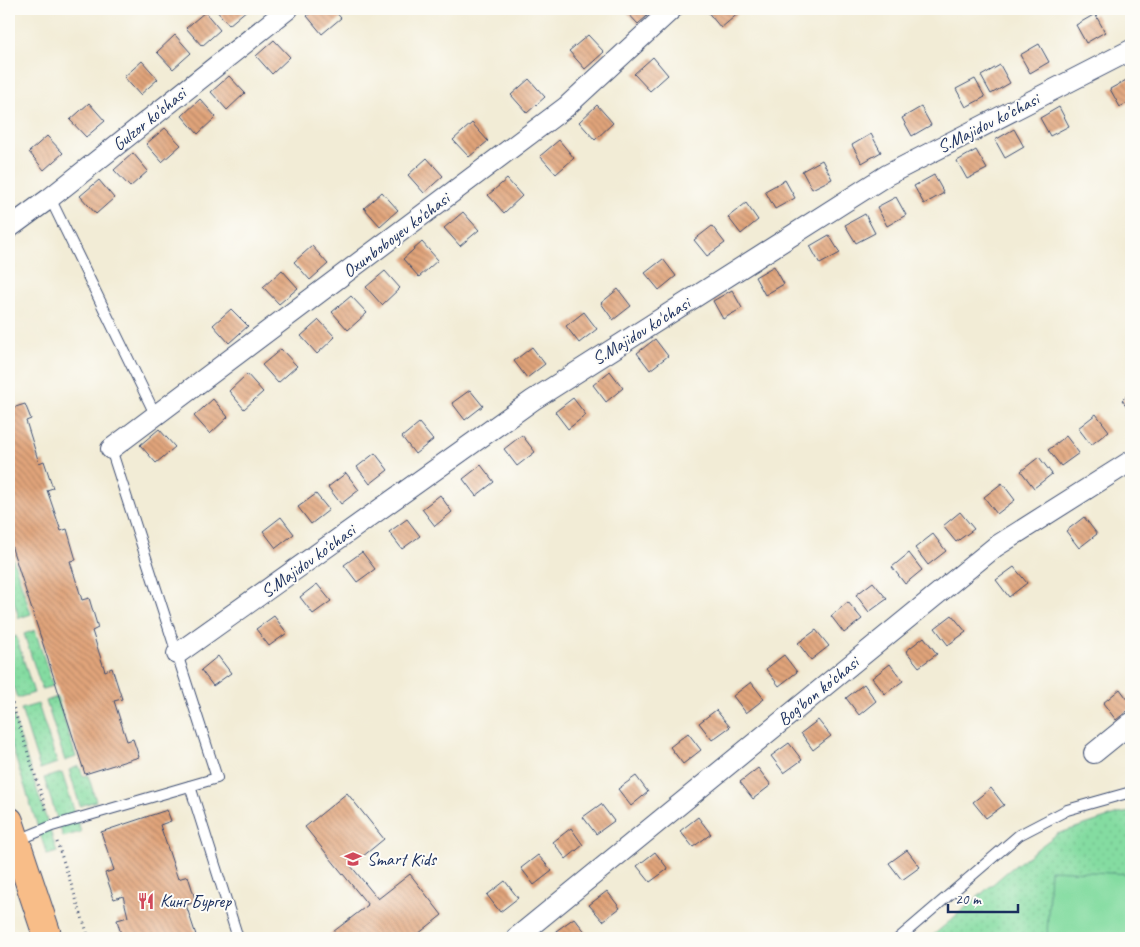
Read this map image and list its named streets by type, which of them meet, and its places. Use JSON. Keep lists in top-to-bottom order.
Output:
{
  "streets": {
    "street": [
      "Gulzor ko'chasi",
      "S.Majidov ko'chasi",
      "Oxunboboyev ko'chasi",
      "Bog'bon ko'chasi"
    ]
  },
  "places": {
    "school or university": ["Smart Kids"],
    "restaurant": ["Кинг Бургер"]
  },
  "scale_bar": "20 m"
}
